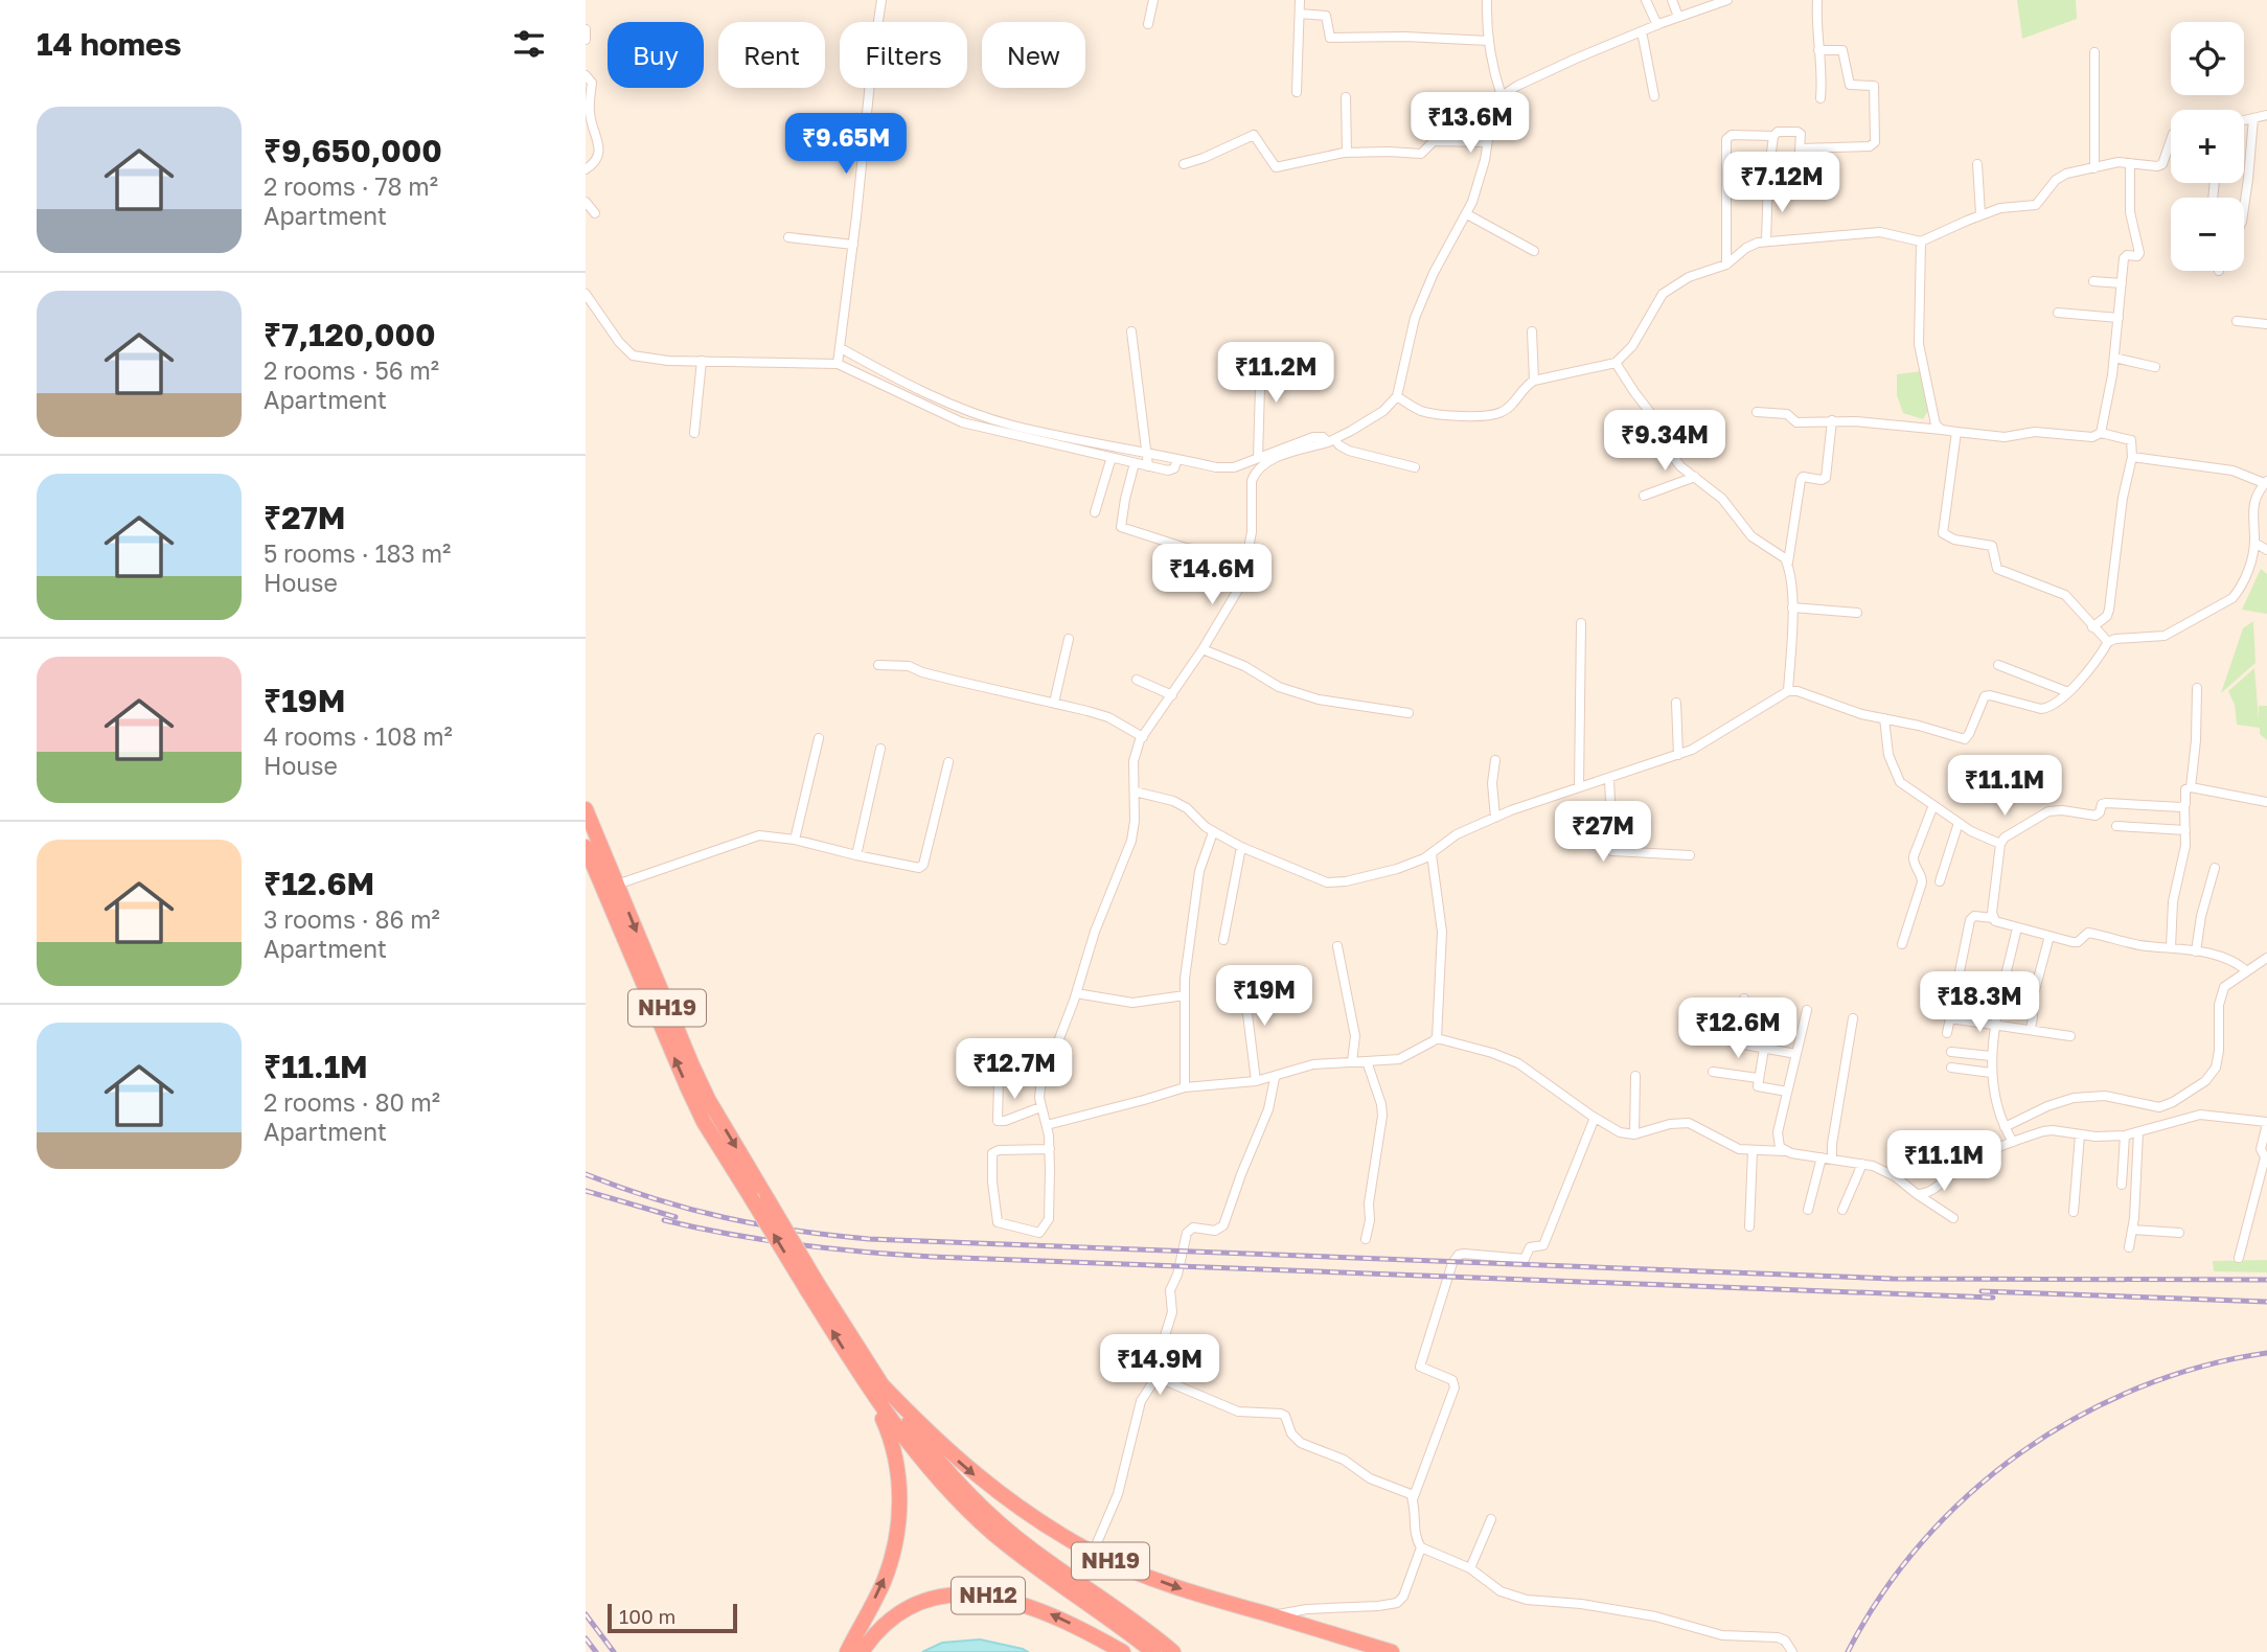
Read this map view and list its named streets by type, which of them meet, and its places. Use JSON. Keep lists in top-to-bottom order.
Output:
{
  "streets": {
    "highway": ["NH19", "NH12"]
  },
  "scale_bar": "100 m",
  "page": {
    "heading": "14 homes",
    "map_buttons": ["+", "−"],
    "chip": [
      "Buy",
      "Rent",
      "Filters",
      "New"
    ],
    "list": [
      {
        "name": "₹9,650,000",
        "note": "2 rooms · 78 m² · Apartment"
      },
      {
        "name": "₹7,120,000",
        "note": "2 rooms · 56 m² · Apartment"
      },
      {
        "name": "₹27M",
        "note": "5 rooms · 183 m² · House"
      },
      {
        "name": "₹19M",
        "note": "4 rooms · 108 m² · House"
      },
      {
        "name": "₹12.6M",
        "note": "3 rooms · 86 m² · Apartment"
      },
      {
        "name": "₹11.1M",
        "note": "2 rooms · 80 m² · Apartment"
      }
    ],
    "price": [
      "₹13.6M",
      "₹9.65M",
      "₹7.12M",
      "₹11.2M",
      "₹9.34M",
      "₹14.6M",
      "₹11.1M",
      "₹27M",
      "₹19M",
      "₹18.3M",
      "₹12.6M",
      "₹12.7M",
      "₹11.1M",
      "₹14.9M"
    ],
    "scale": "100 m"
  }
}
